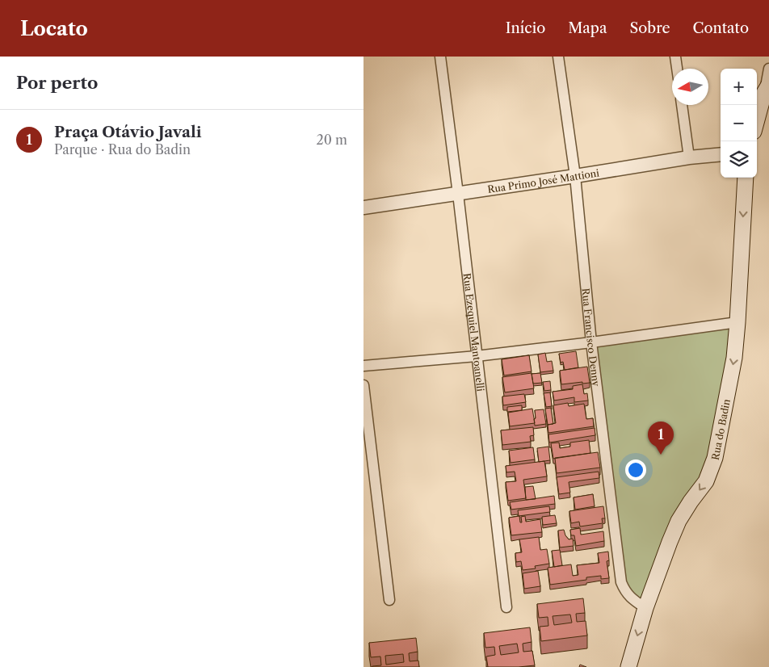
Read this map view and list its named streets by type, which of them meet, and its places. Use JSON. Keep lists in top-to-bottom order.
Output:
{
  "streets": {
    "main road": ["Rua do Badin"],
    "street": ["Rua Primo José Mattioni", "Rua Ezequiel Mantoanelli", "Rua Francisco Denny"]
  },
  "crossings": [
    ["Rua Primo José Mattioni", "Rua Ezequiel Mantoanelli"],
    ["Rua Primo José Mattioni", "Rua Francisco Denny"],
    ["Rua Francisco Denny", "Rua do Badin"]
  ],
  "one_way": ["Rua do Badin"],
  "north": "left",
  "page": {
    "header": "Locato",
    "nav": [
      "Início",
      "Mapa",
      "Sobre",
      "Contato"
    ],
    "heading": "Por perto",
    "map_buttons": ["+", "−"],
    "list": [
      {
        "mark": "1",
        "name": "Praça Otávio Javali",
        "note": "Parque · Rua do Badin",
        "value": "20 m"
      }
    ],
    "pins": "1"
  }
}
